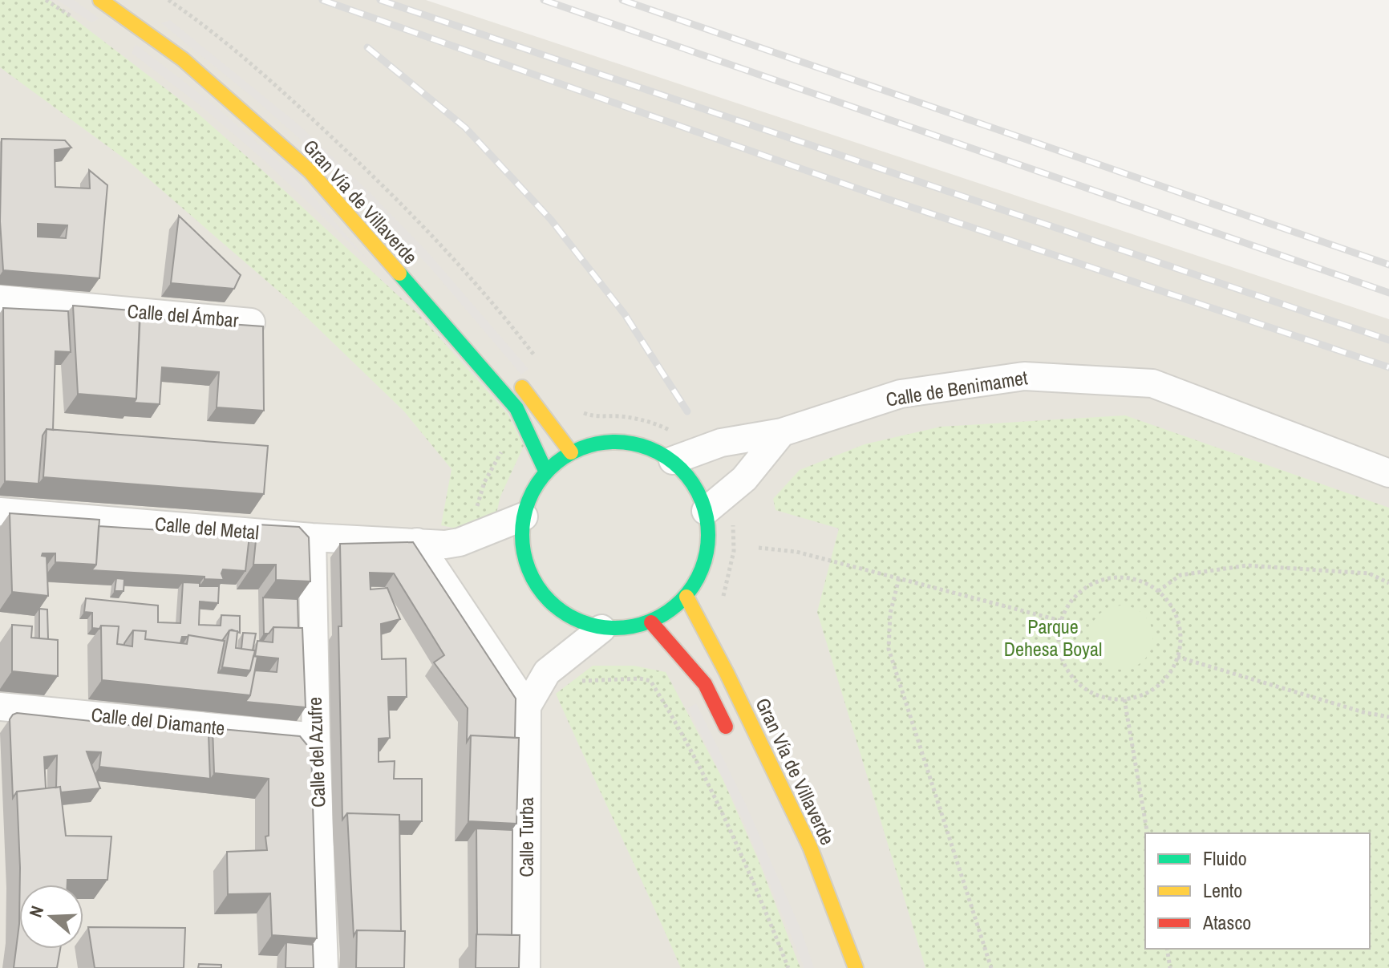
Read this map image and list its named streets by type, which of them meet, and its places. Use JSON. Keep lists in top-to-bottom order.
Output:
{
  "streets": {
    "street": [
      "Gran Vía de Villaverde",
      "Calle del Ámbar",
      "Calle de Benimamet",
      "Calle del Metal",
      "Calle del Diamante",
      "Calle del Azufre",
      "Calle Turba"
    ]
  },
  "crossings": [
    ["Gran Vía de Villaverde", "Calle de Benimamet"],
    ["Gran Vía de Villaverde", "Calle del Metal"],
    ["Gran Vía de Villaverde", "Calle Turba"],
    ["Calle de Benimamet", "Calle del Metal"],
    ["Calle de Benimamet", "Calle Turba"],
    ["Calle del Metal", "Calle del Azufre"],
    ["Calle del Metal", "Calle Turba"],
    ["Calle del Diamante", "Calle del Azufre"]
  ],
  "parks": ["Parque Dehesa Boyal"],
  "legend": ["Fluido", "Lento", "Atasco"],
  "north": "left"
}
